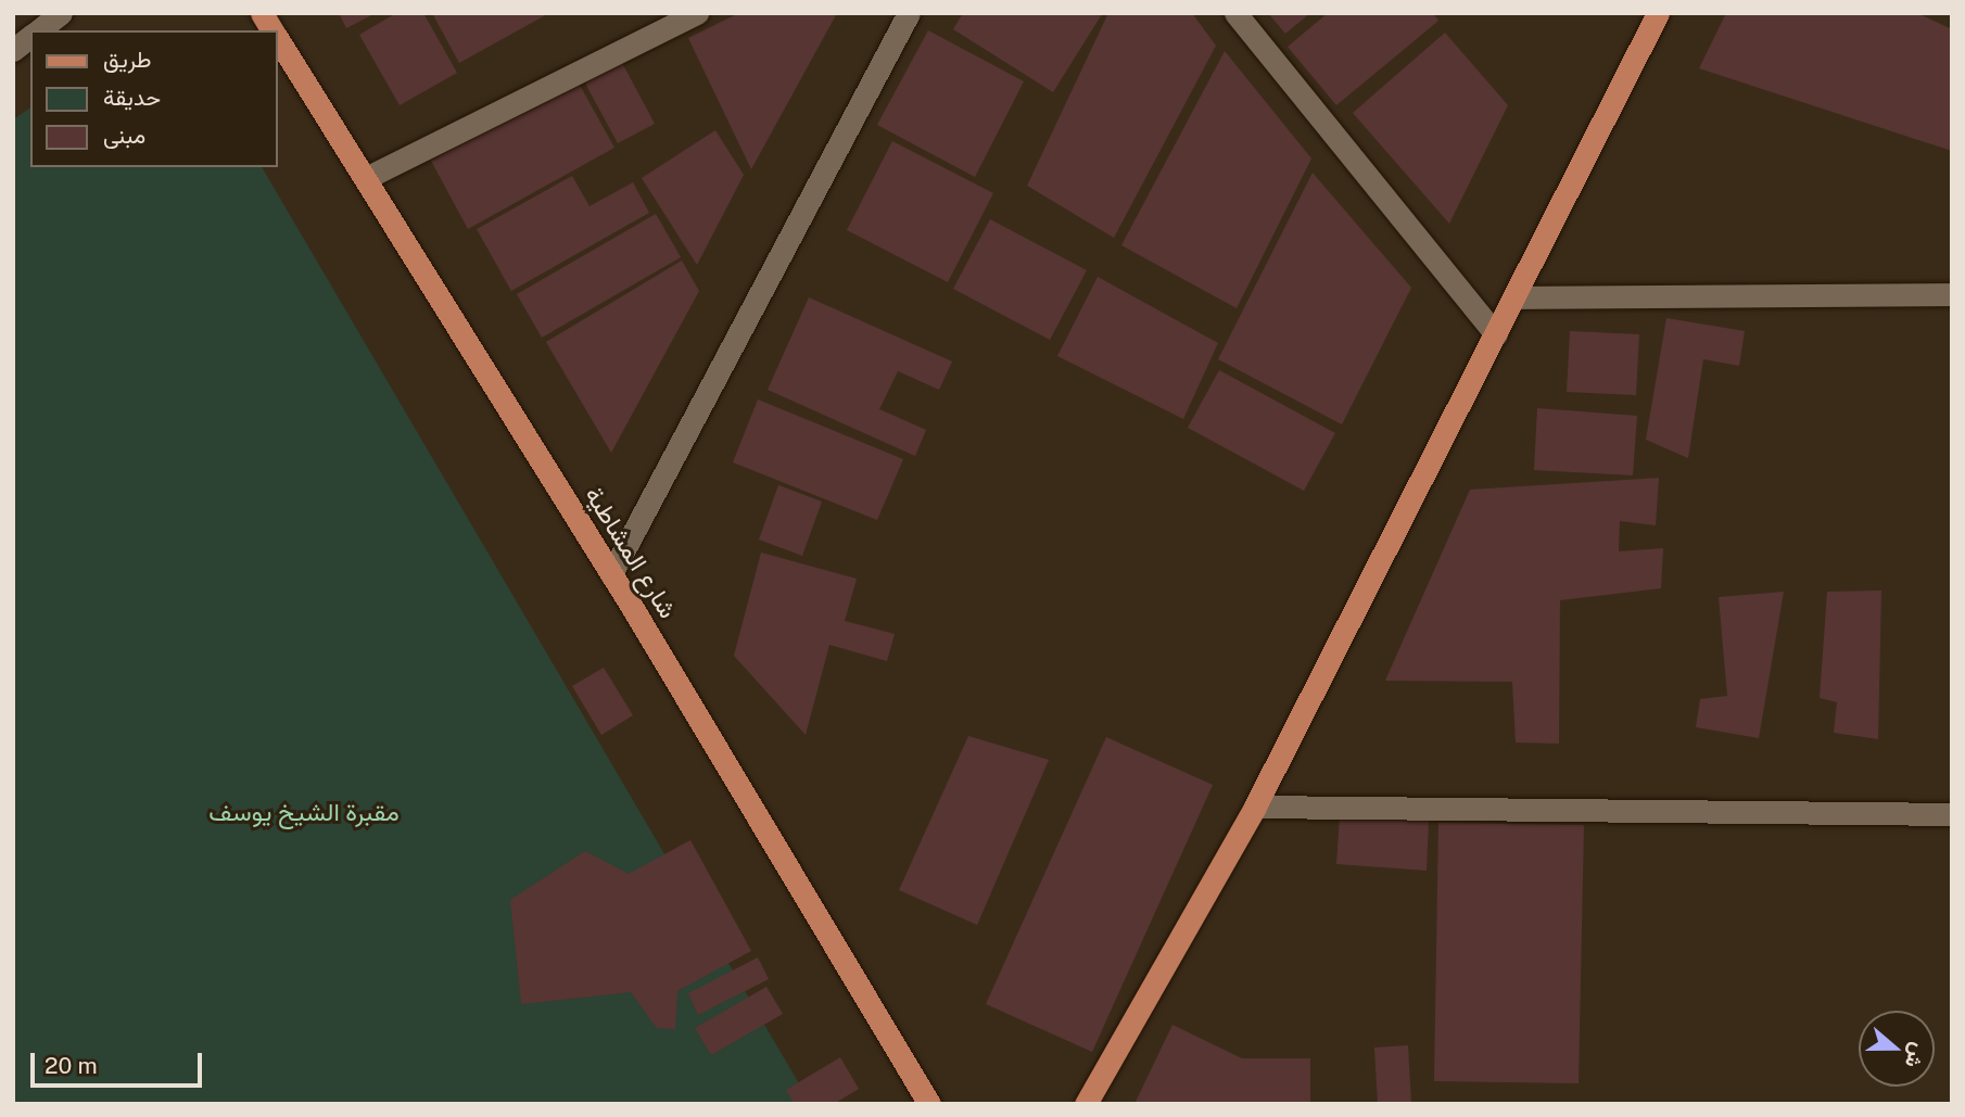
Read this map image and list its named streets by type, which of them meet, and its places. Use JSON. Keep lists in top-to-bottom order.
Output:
{
  "streets": {
    "main road": ["شارع المشاطية"]
  },
  "parks": ["مقبرة الشيخ يوسف"],
  "legend": ["طريق", "حديقة", "مبنى"],
  "scale_bar": "20 m",
  "north": "right"
}
